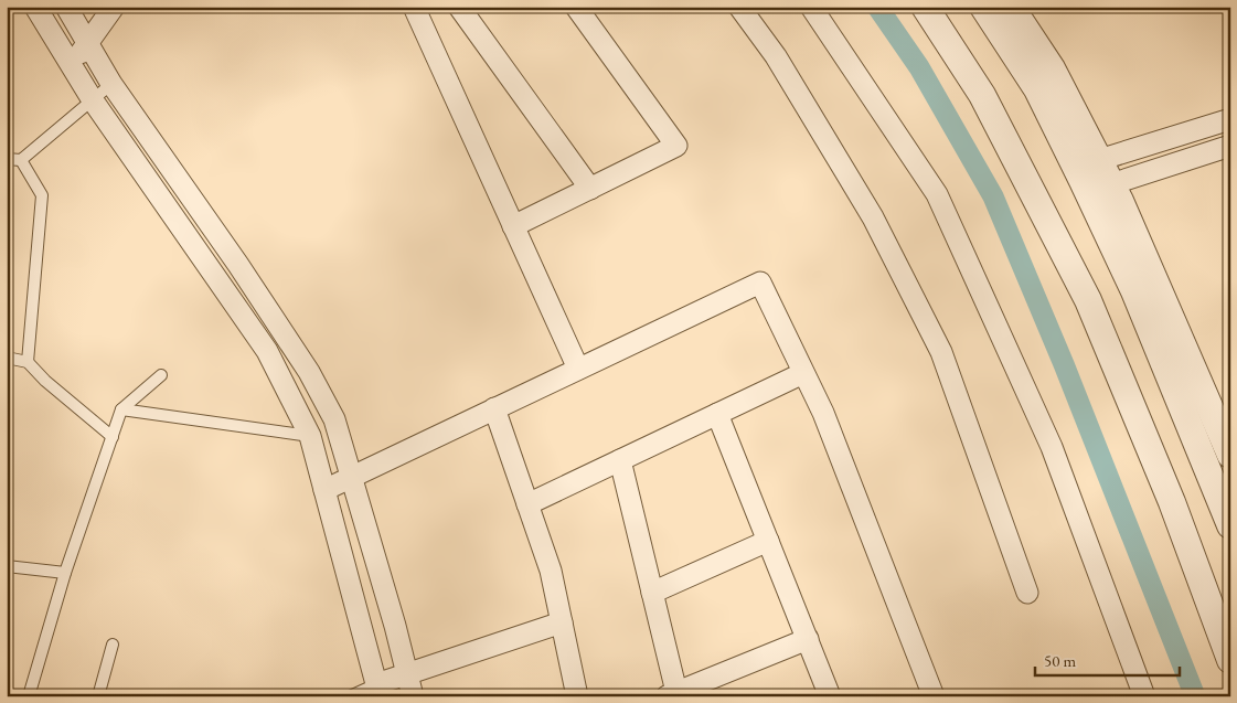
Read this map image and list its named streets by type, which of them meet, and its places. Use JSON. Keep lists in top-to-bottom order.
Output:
{
  "scale_bar": "50 m"
}
